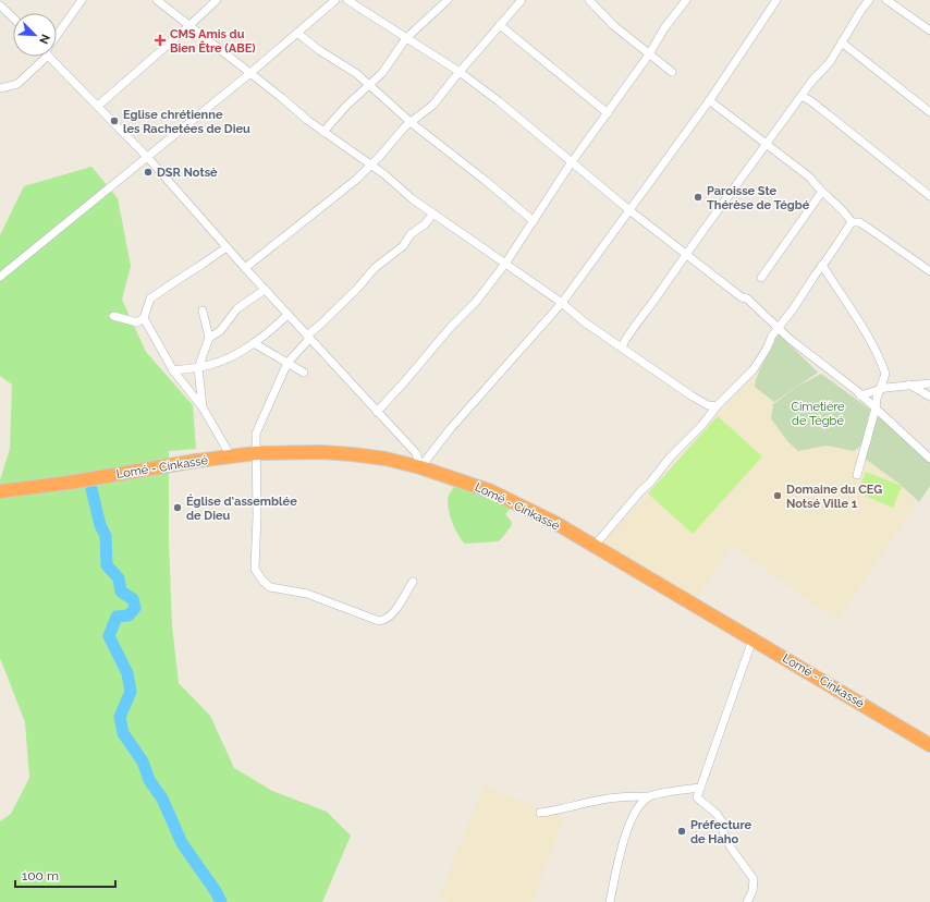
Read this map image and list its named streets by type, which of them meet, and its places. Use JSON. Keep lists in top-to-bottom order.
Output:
{
  "streets": {
    "highway": ["Lomé - Cinkassé"]
  },
  "parks": ["Cimetière de Tégbé"],
  "places": {
    "health": ["CMS Amis du Bien Être (ABE)"],
    "other": [
      "Eglise chrétienne les Rachetées de Dieu",
      "DSR Notsè",
      "Paroisse Ste Thérèse de Tégbé",
      "Domaine du CEG Notsé Ville 1",
      "Église d'assemblée de Dieu",
      "Préfecture de Haho"
    ]
  },
  "scale_bar": "100 m",
  "north": "bottom right"
}
